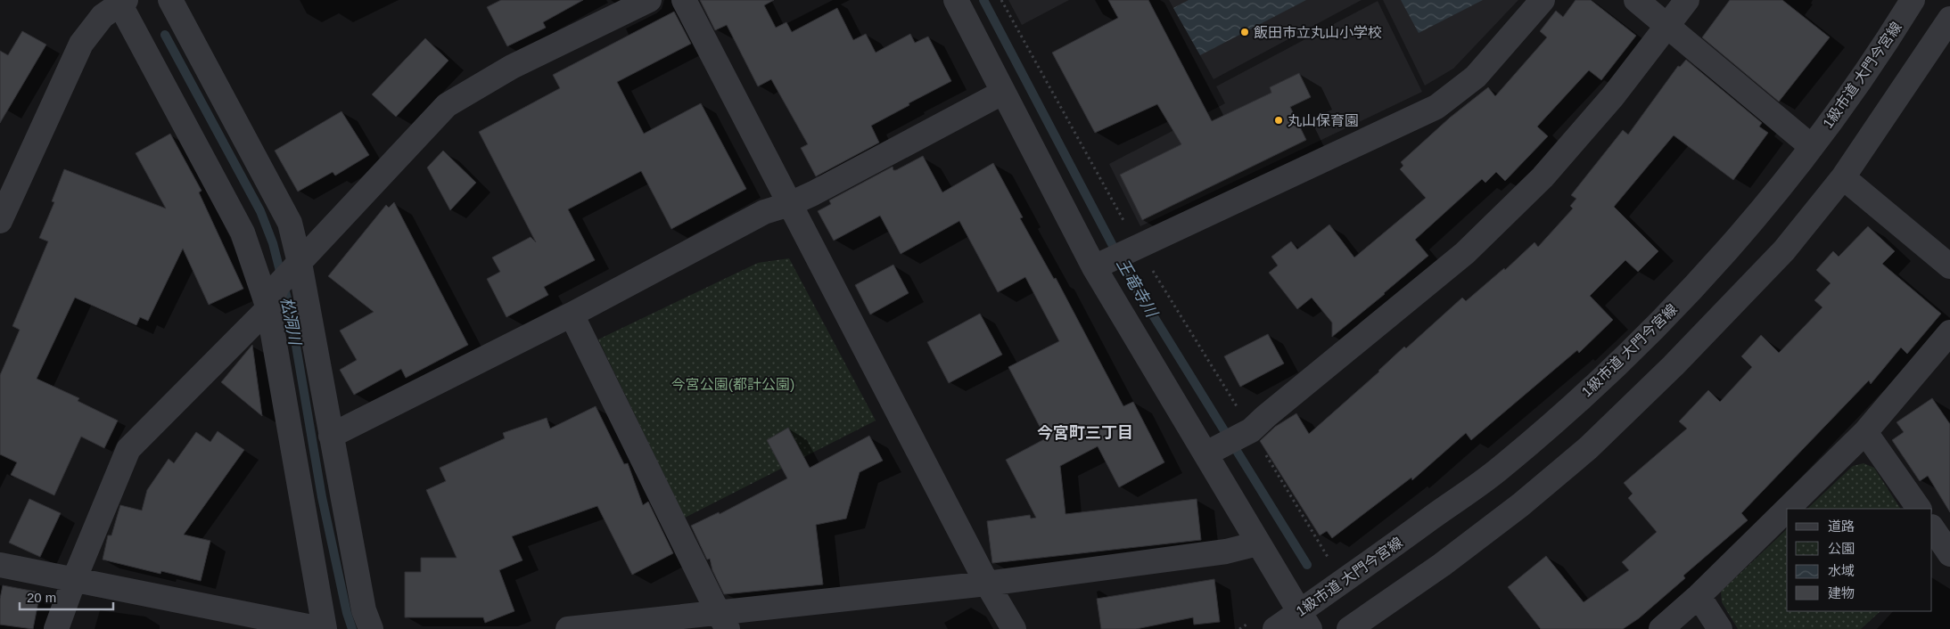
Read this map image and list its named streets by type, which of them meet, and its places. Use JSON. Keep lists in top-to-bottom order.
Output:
{
  "streets": {
    "street": ["1級市道 大門今宮線"]
  },
  "districts": ["今宮町三丁目"],
  "water": ["王竜寺川", "松洞川"],
  "parks": ["今宮公園(都計公園)"],
  "places": ["飯田市立丸山小学校", "丸山保育園"],
  "legend": [
    "道路",
    "公園",
    "水域",
    "建物"
  ],
  "scale_bar": "20 m"
}
